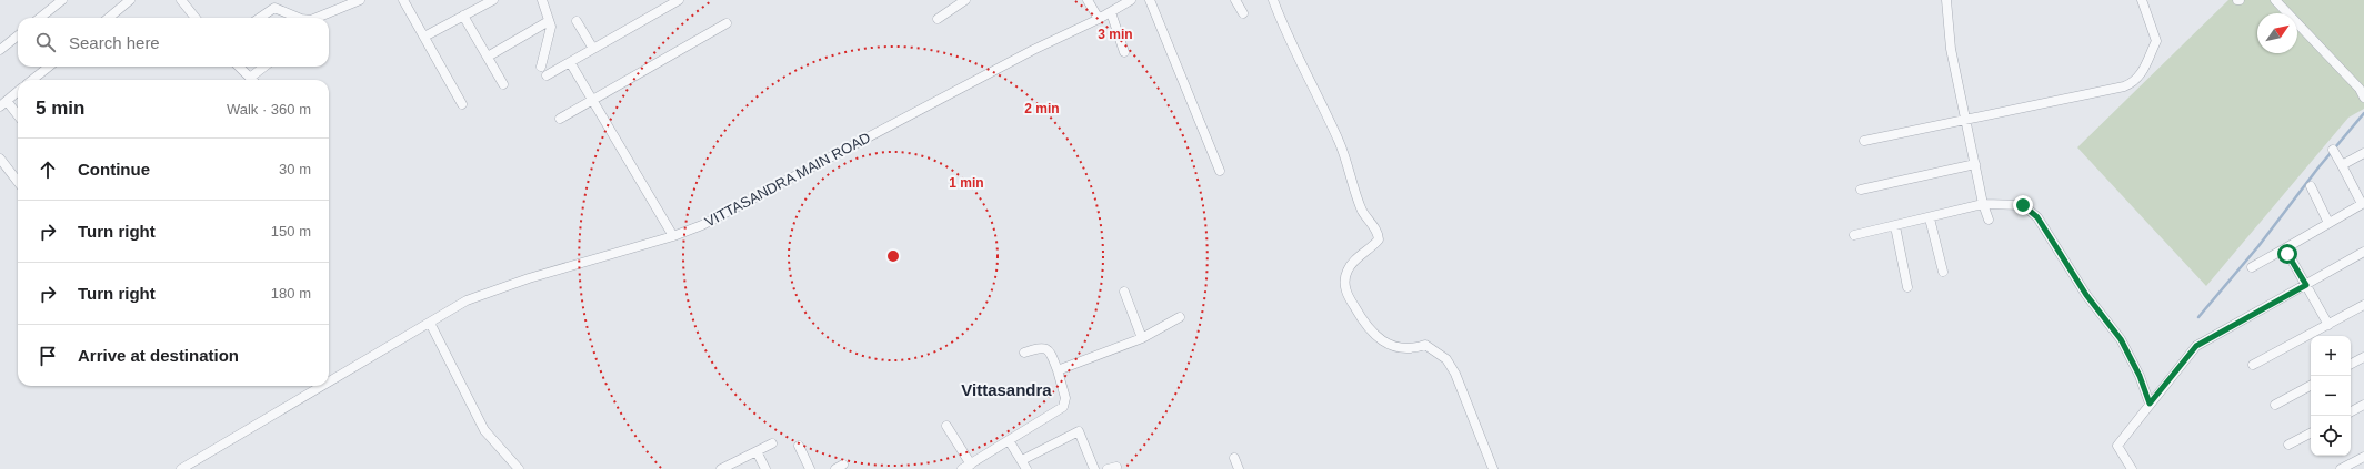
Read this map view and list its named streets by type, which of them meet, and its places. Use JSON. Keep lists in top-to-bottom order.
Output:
{
  "streets": {
    "street": ["VITTASANDRA MAIN ROAD"]
  },
  "districts": ["Vittasandra"],
  "north": "top right",
  "page": {
    "search": "Search here",
    "heading": ["5 min", "Walk · 360 m"],
    "list": [
      ["Continue", "30 m"],
      ["Turn right", "150 m"],
      ["Turn right", "180 m"],
      "Arrive at destination"
    ],
    "map_buttons": ["+", "−"]
  },
  "rings": ["3 min", "2 min", "1 min"]
}
